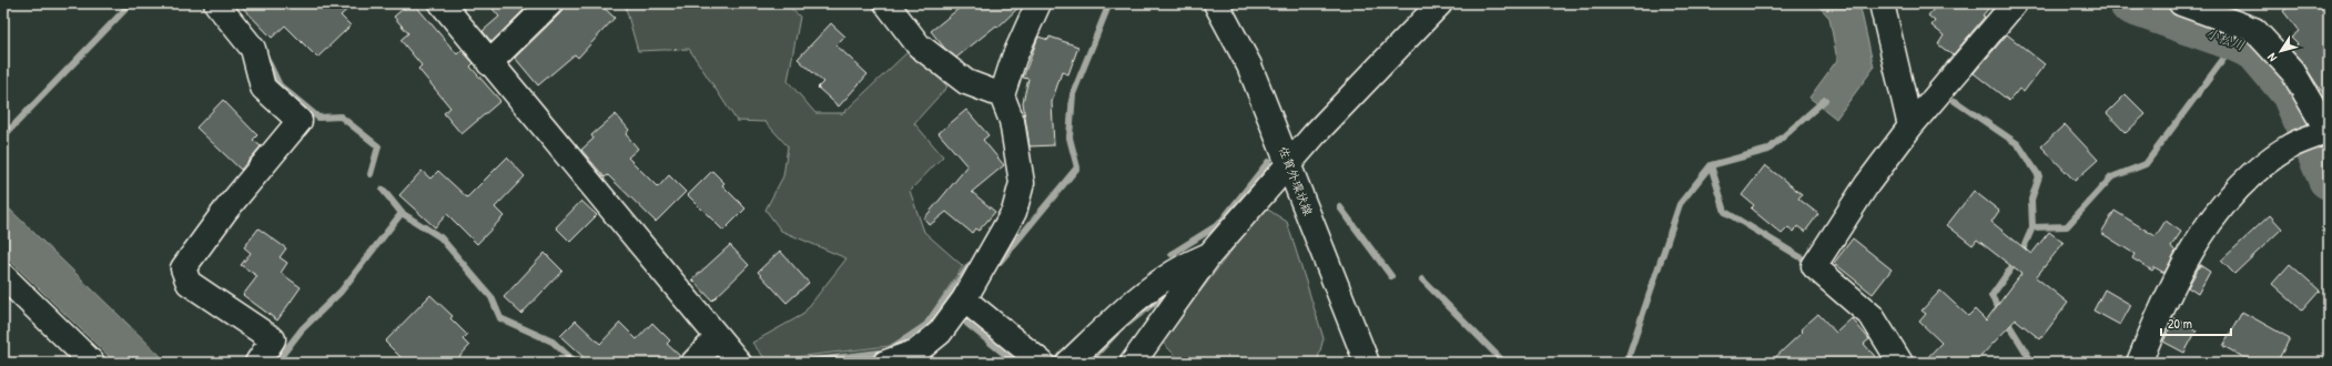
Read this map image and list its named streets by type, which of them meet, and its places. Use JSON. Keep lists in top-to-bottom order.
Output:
{
  "streets": {
    "street": ["佐賀外環状線"]
  },
  "water": ["小松川"],
  "scale_bar": "20 m",
  "north": "bottom left"
}
